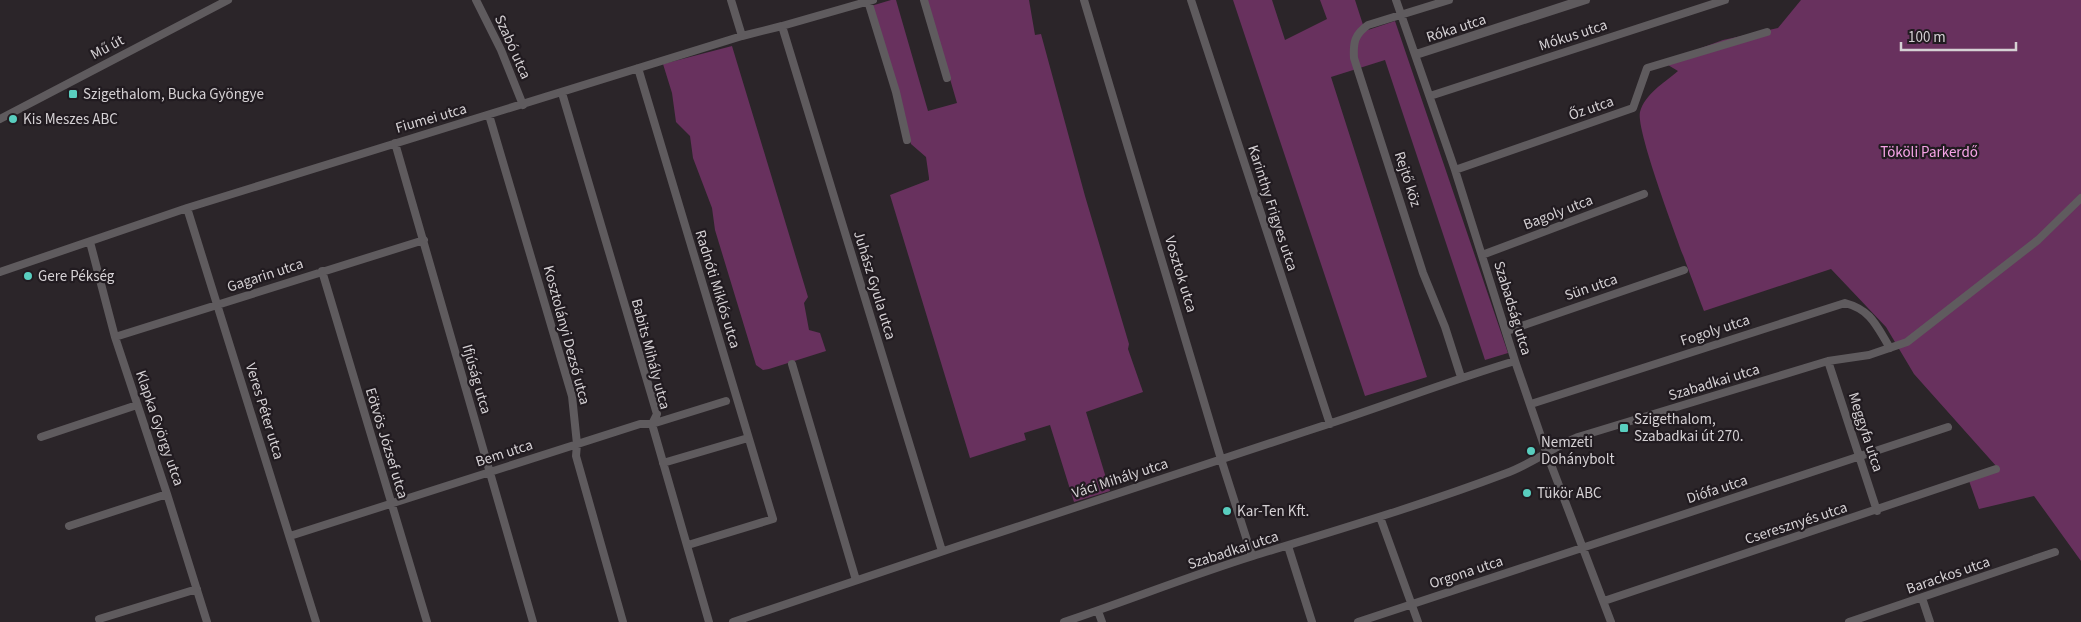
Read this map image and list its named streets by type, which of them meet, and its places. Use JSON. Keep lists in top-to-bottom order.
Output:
{
  "streets": {
    "street": [
      "Róka utca",
      "Mókus utca",
      "Mű út",
      "Szabó utca",
      "Őz utca",
      "Fiumei utca",
      "Rejtő köz",
      "Karinthy Frigyes utca",
      "Bagoly utca",
      "Vosztok utca",
      "Gagarin utca",
      "Juhász Gyula utca",
      "Sün utca",
      "Radnóti Miklós utca",
      "Szabadság utca",
      "Fogoly utca",
      "Kosztolányi Dezső utca",
      "Babits Mihály utca",
      "Ifjúság utca",
      "Szabadkai utca",
      "Veres Péter utca",
      "Klapka György utca",
      "Meggyfa utca",
      "Eötvös József utca",
      "Bem utca",
      "Váci Mihály utca",
      "Diófa utca",
      "Cseresznyés utca",
      "Orgona utca",
      "Barackos utca"
    ]
  },
  "crossings": [
    ["Róka utca", "Szabadság utca"],
    ["Mókus utca", "Szabadság utca"],
    ["Szabó utca", "Fiumei utca"],
    ["Őz utca", "Szabadság utca"],
    ["Fiumei utca", "Juhász Gyula utca"],
    ["Fiumei utca", "Radnóti Miklós utca"],
    ["Fiumei utca", "Kosztolányi Dezső utca"],
    ["Fiumei utca", "Babits Mihály utca"],
    ["Fiumei utca", "Ifjúság utca"],
    ["Fiumei utca", "Veres Péter utca"],
    ["Fiumei utca", "Klapka György utca"],
    ["Rejtő köz", "Szabadság utca"],
    ["Rejtő köz", "Váci Mihály utca"],
    ["Karinthy Frigyes utca", "Váci Mihály utca"],
    ["Bagoly utca", "Szabadság utca"],
    ["Vosztok utca", "Szabadkai utca"],
    ["Vosztok utca", "Váci Mihály utca"],
    ["Gagarin utca", "Ifjúság utca"],
    ["Gagarin utca", "Veres Péter utca"],
    ["Gagarin utca", "Klapka György utca"],
    ["Gagarin utca", "Eötvös József utca"],
    ["Juhász Gyula utca", "Váci Mihály utca"],
    ["Sün utca", "Szabadság utca"],
    ["Radnóti Miklós utca", "Babits Mihály utca"],
    ["Szabadság utca", "Fogoly utca"],
    ["Szabadság utca", "Szabadkai utca"],
    ["Szabadság utca", "Váci Mihály utca"],
    ["Szabadság utca", "Diófa utca"],
    ["Szabadság utca", "Cseresznyés utca"],
    ["Szabadság utca", "Orgona utca"],
    ["Fogoly utca", "Szabadkai utca"],
    ["Kosztolányi Dezső utca", "Bem utca"],
    ["Babits Mihály utca", "Bem utca"],
    ["Ifjúság utca", "Bem utca"],
    ["Szabadkai utca", "Meggyfa utca"],
    ["Veres Péter utca", "Bem utca"],
    ["Meggyfa utca", "Diófa utca"],
    ["Meggyfa utca", "Cseresznyés utca"],
    ["Eötvös József utca", "Bem utca"],
    ["Diófa utca", "Orgona utca"]
  ],
  "parks": ["Tököli Parkerdő"],
  "places": {
    "transit": ["Szigethalom, Bucka Gyöngye", "Szigethalom, Szabadkai út 270."],
    "other": [
      "Kis Meszes ABC",
      "Gere Pékség",
      "Nemzeti Dohánybolt",
      "Tükör ABC",
      "Kar-Ten Kft."
    ]
  },
  "scale_bar": "100 m"
}
